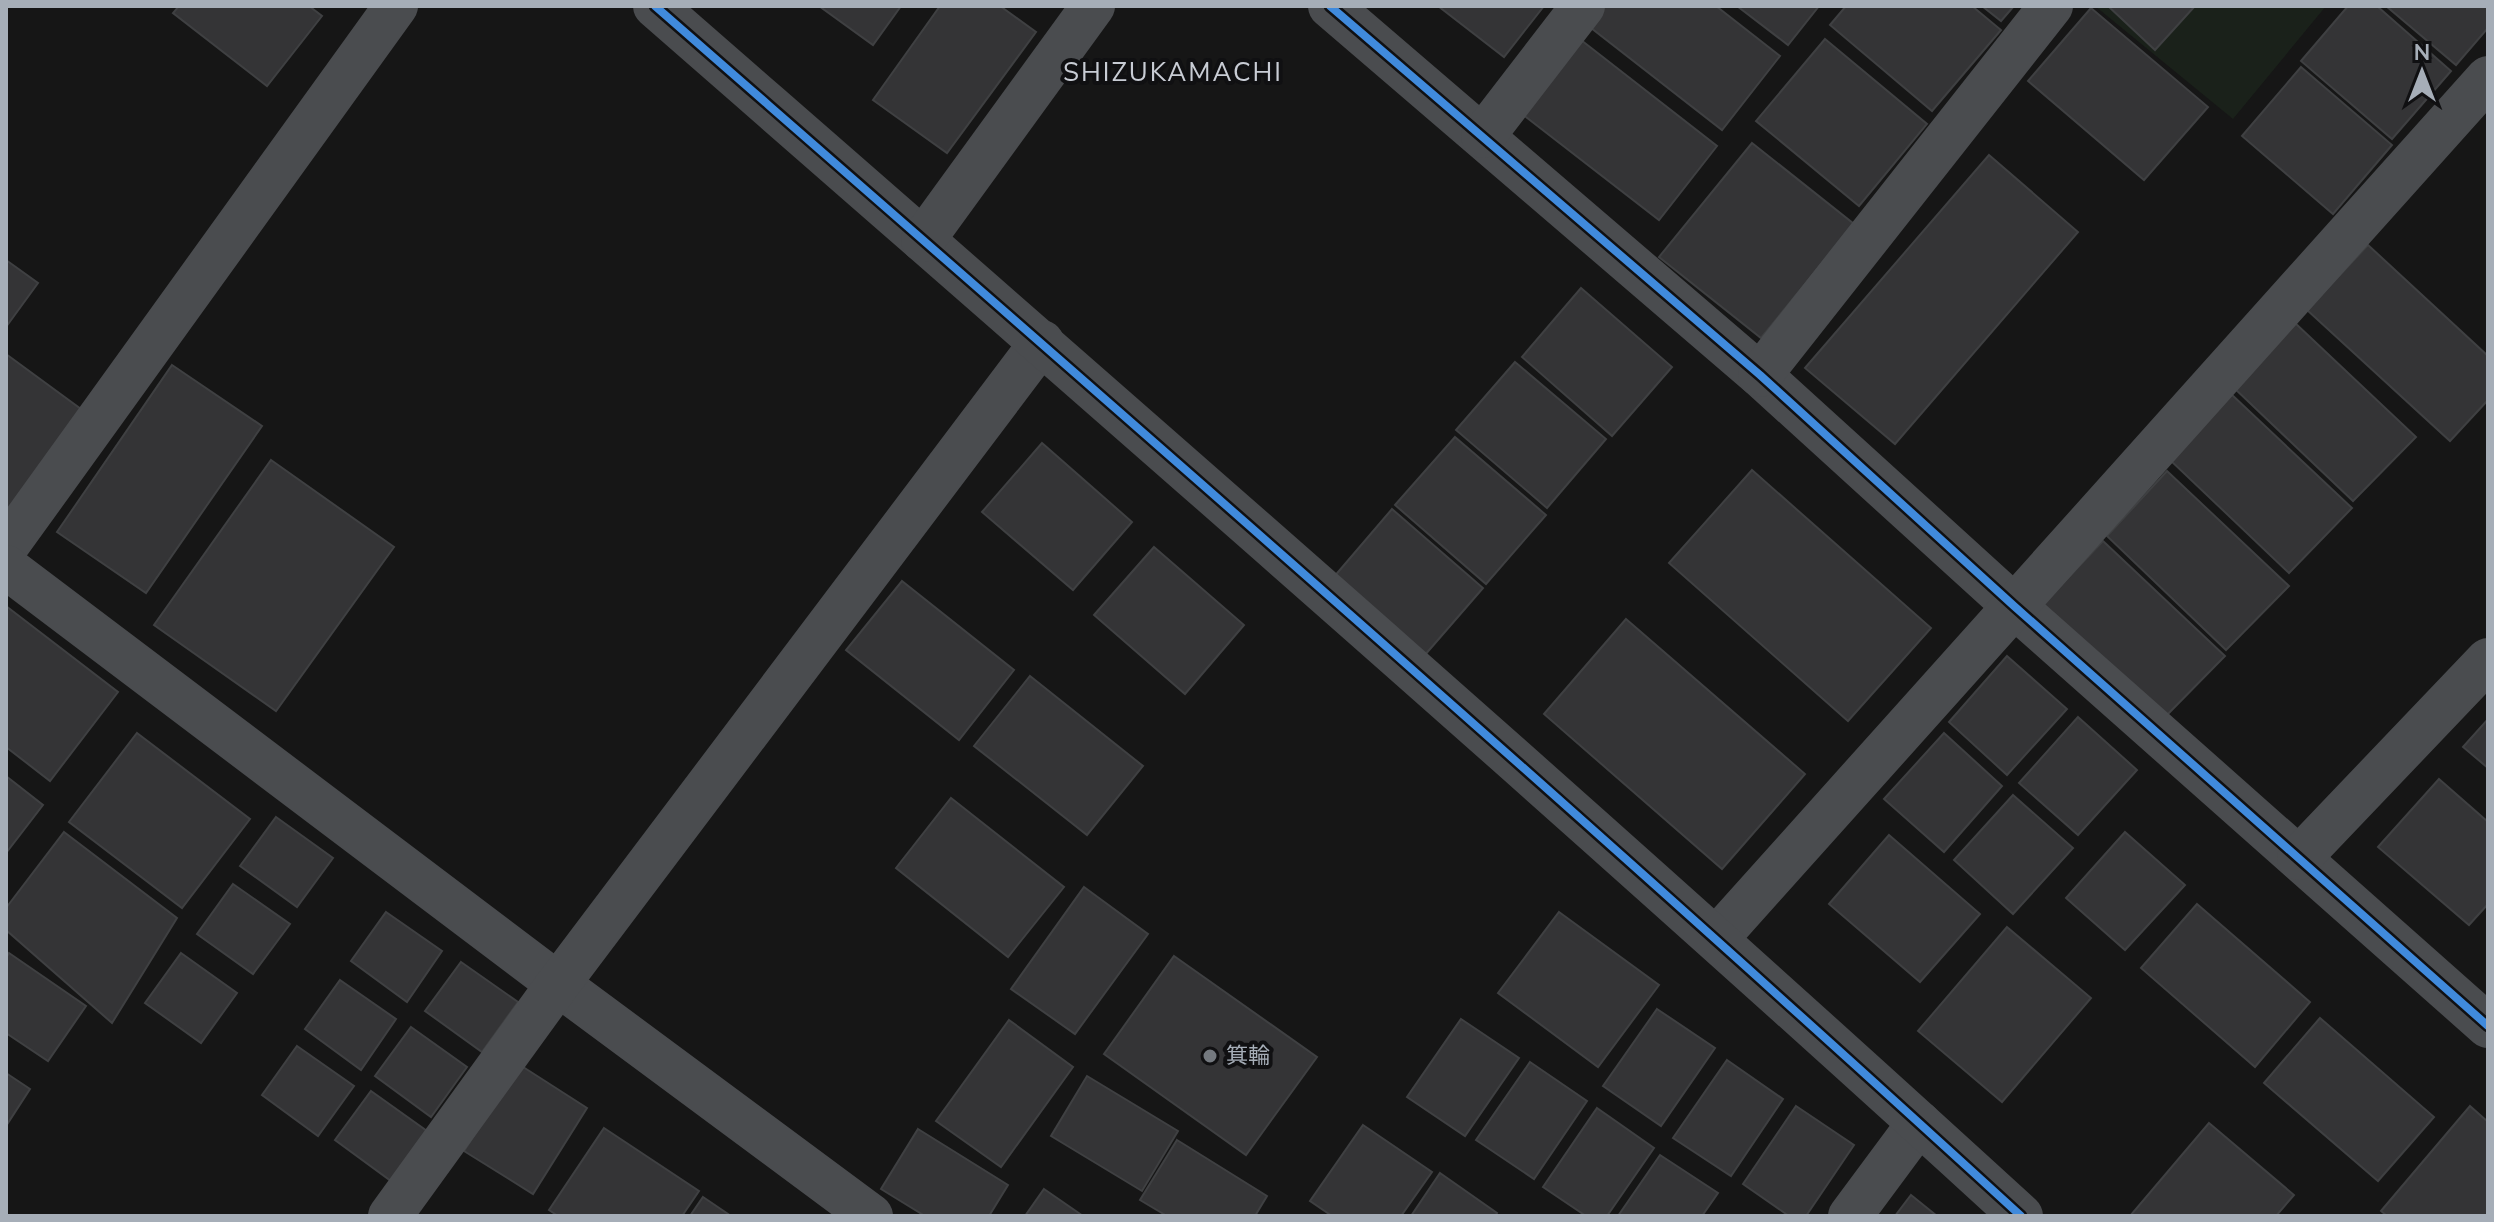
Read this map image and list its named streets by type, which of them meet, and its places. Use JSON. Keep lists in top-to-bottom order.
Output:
{
  "districts": ["SHIZUKAMACHI"],
  "places": ["箕輪"],
  "north": "top"
}
